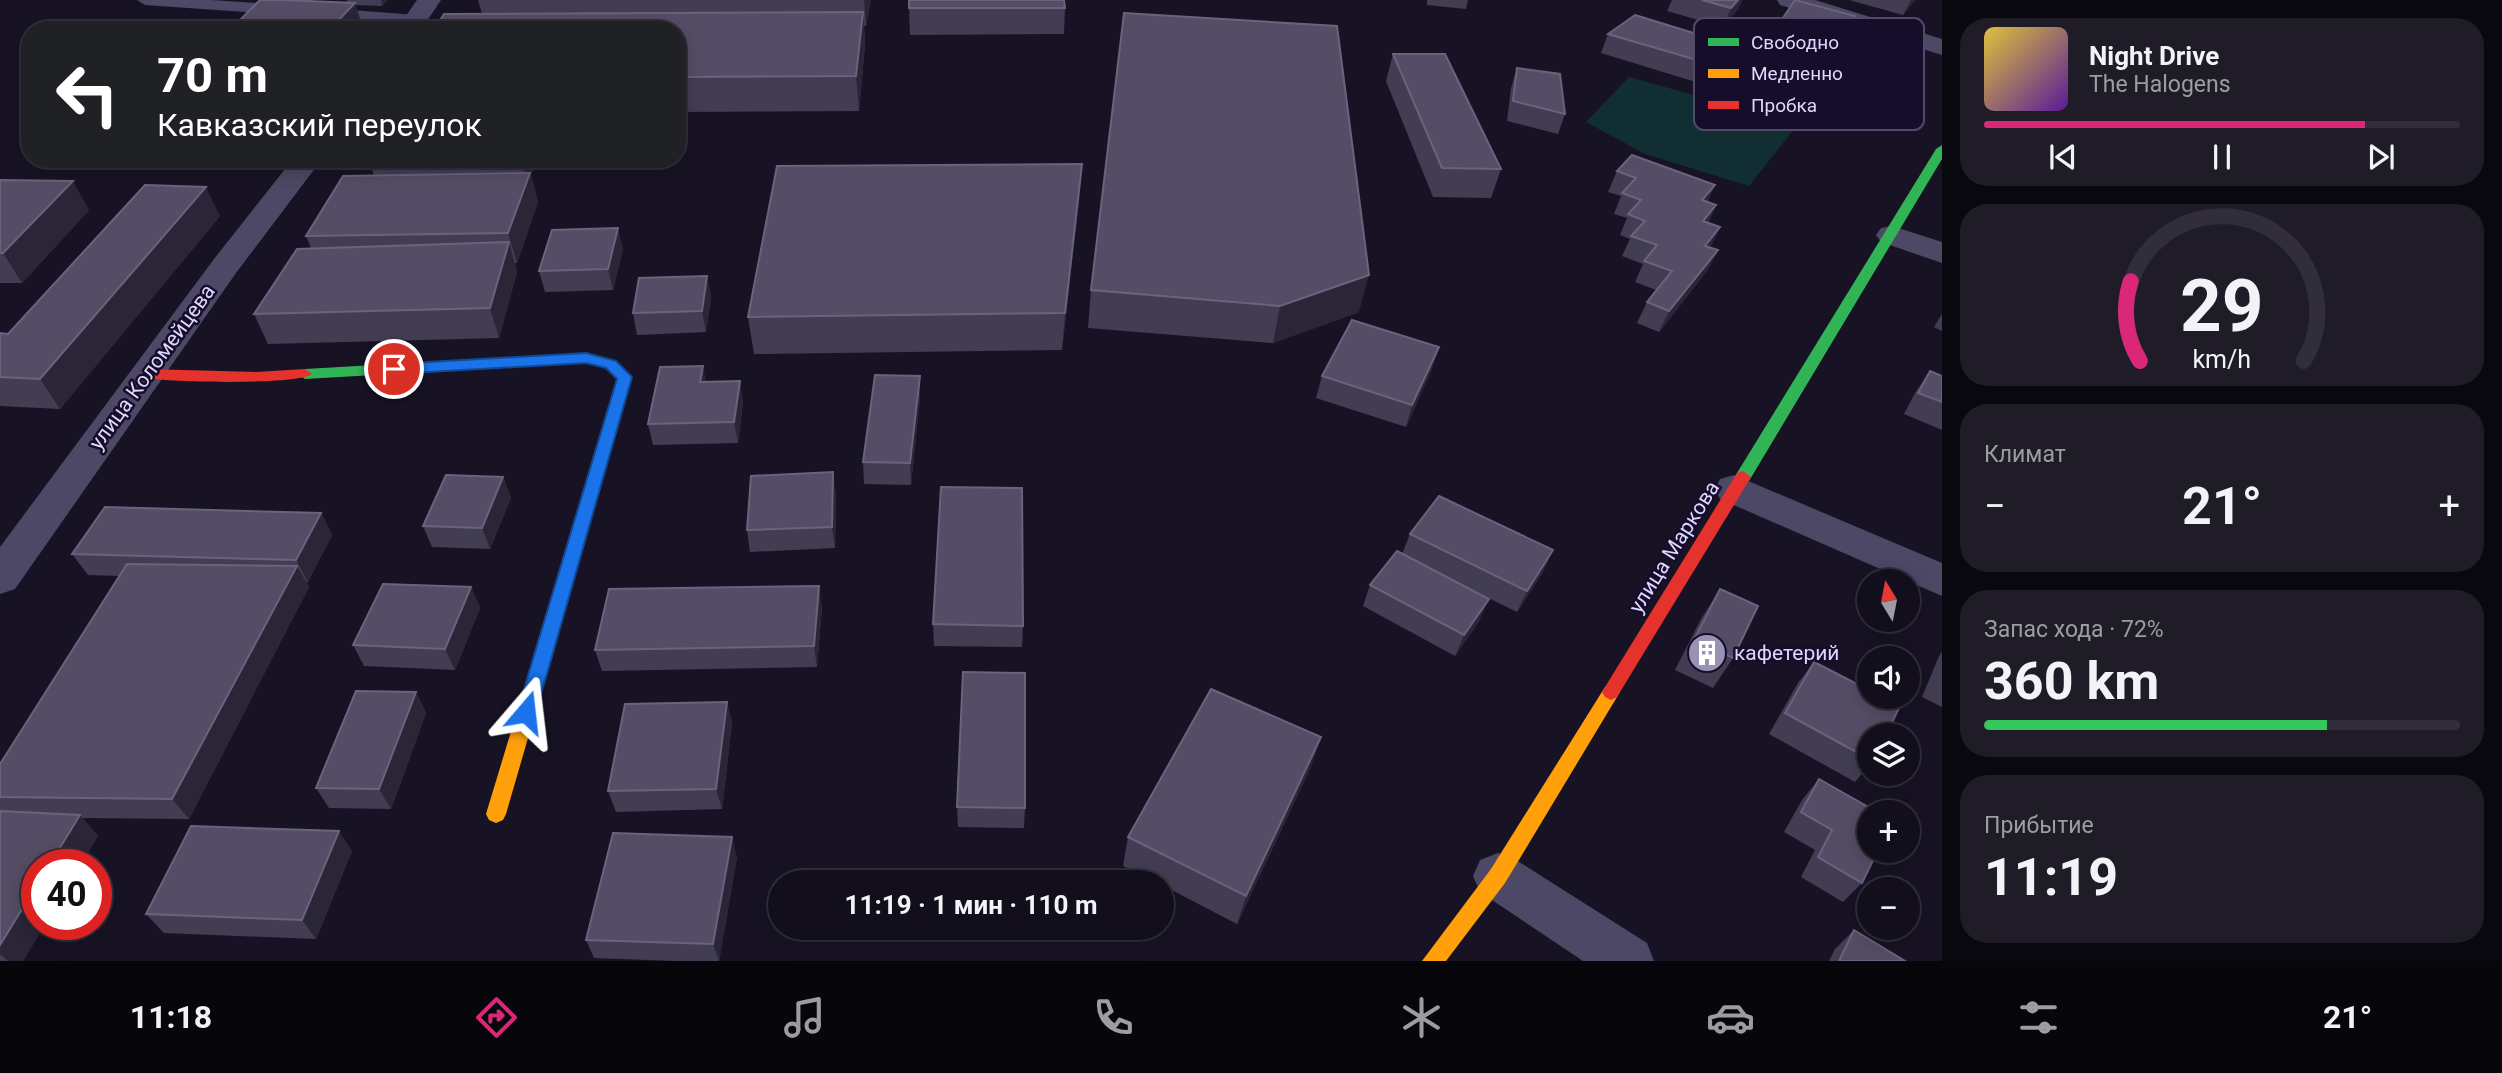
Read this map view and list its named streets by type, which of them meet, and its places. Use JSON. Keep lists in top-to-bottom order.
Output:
{
  "streets": {
    "street": ["улица Коломейцева", "улица Маркова"]
  },
  "places": {
    "building": ["кафетерий"]
  },
  "legend": ["Свободно", "Медленно", "Пробка"],
  "north": "top",
  "page": {
    "turn": ["70 m", "Кавказский переулок"],
    "song": ["Night Drive", "The Halogens"],
    "tile": [
      "Климат",
      ["Запас хода · 72%", "360 km"],
      ["Прибытие", "11:19"]
    ],
    "heat": ["−", "21°", "+"],
    "map_buttons": ["+", "−"],
    "limit": "40",
    "trip": "11:19 · 1 мин · 110 m",
    "tabs": ["11:18", "21°"],
    "gauge": ["29", "km/h"]
  }
}
